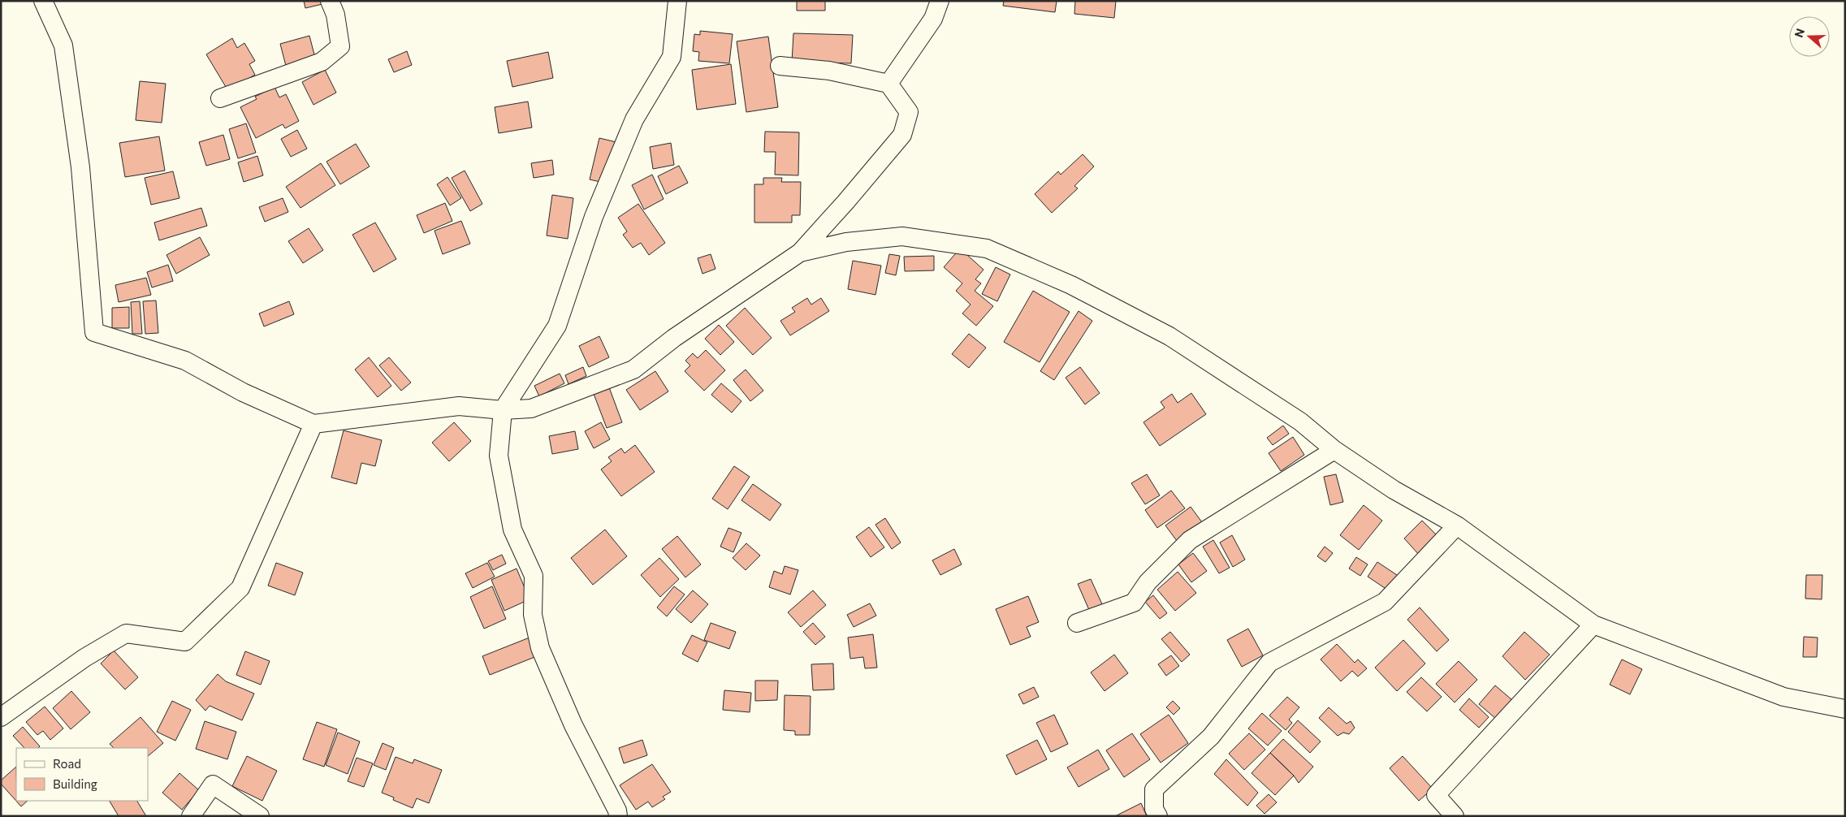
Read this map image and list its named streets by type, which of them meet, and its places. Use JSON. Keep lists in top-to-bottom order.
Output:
{
  "legend": ["Road", "Building"],
  "north": "left"
}
